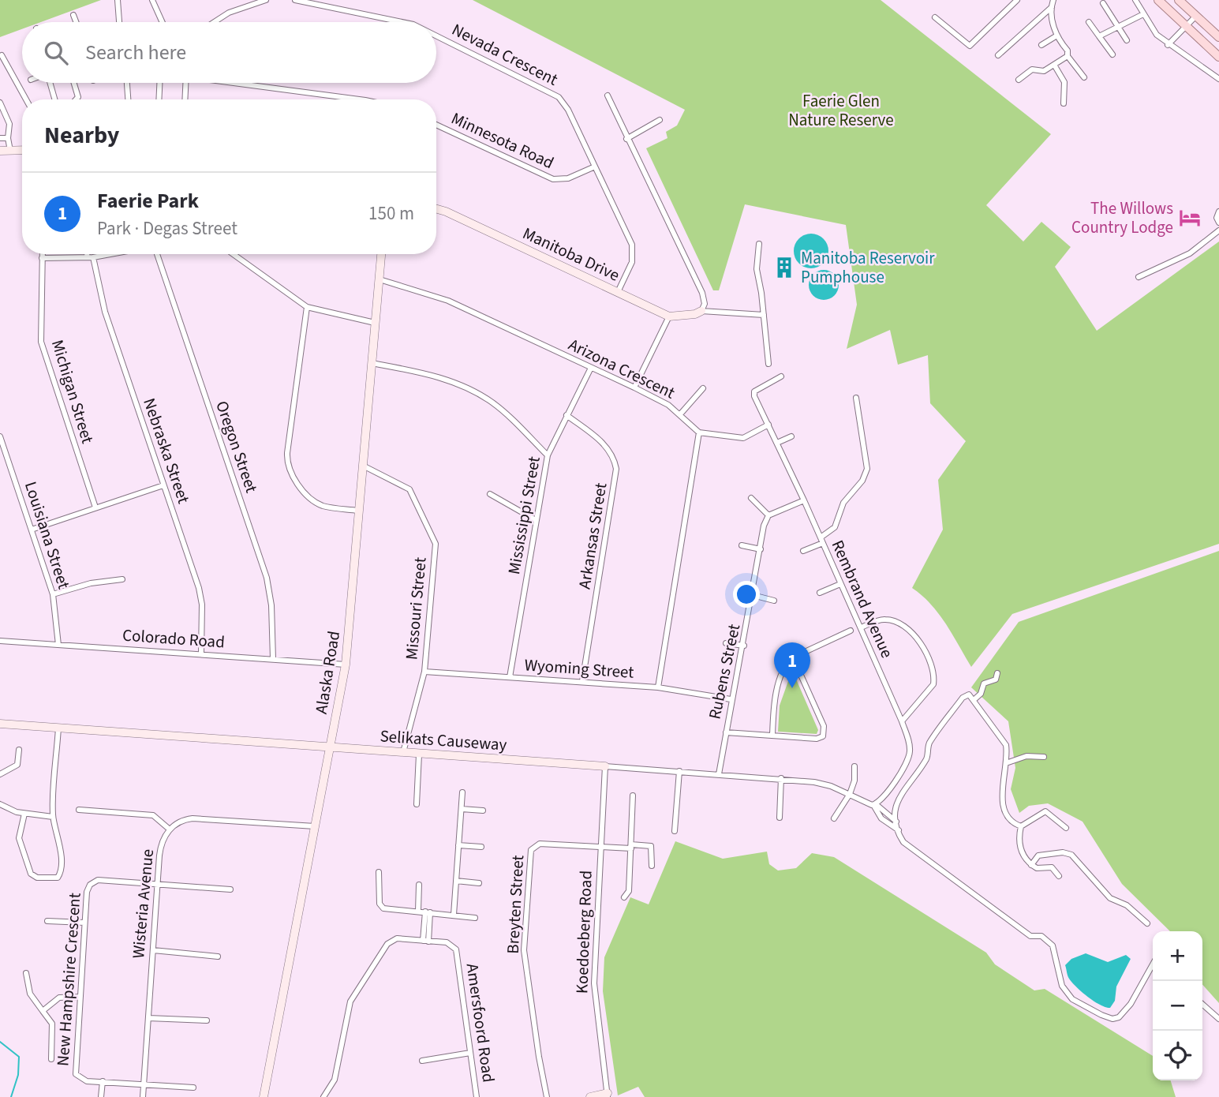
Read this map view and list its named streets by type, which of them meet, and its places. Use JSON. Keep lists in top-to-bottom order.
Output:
{
  "streets": {
    "street": [
      "Nevada Crescent",
      "Minnesota Road",
      "Manitoba Drive",
      "Arizona Crescent",
      "Michigan Street",
      "Oregon Street",
      "Nebraska Street",
      "Mississippi Street",
      "Louisiana Street",
      "Arkansas Street",
      "Rembrand Avenue",
      "Missouri Street",
      "Colorado Road",
      "Wyoming Street",
      "Rubens Street",
      "Alaska Road",
      "Selikats Causeway",
      "Wisteria Avenue",
      "Breyten Street",
      "Koedoeberg Road",
      "New Hampshire Crescent",
      "Amersfoord Road"
    ]
  },
  "crossings": [
    ["Nevada Crescent", "Minnesota Road"],
    ["Nevada Crescent", "Manitoba Drive"],
    ["Arizona Crescent", "Mississippi Street"],
    ["Arizona Crescent", "Alaska Road"],
    ["Oregon Street", "Colorado Road"],
    ["Nebraska Street", "Colorado Road"],
    ["Mississippi Street", "Arkansas Street"],
    ["Mississippi Street", "Wyoming Street"],
    ["Louisiana Street", "Colorado Road"],
    ["Arkansas Street", "Wyoming Street"],
    ["Rembrand Avenue", "Selikats Causeway"],
    ["Missouri Street", "Wyoming Street"],
    ["Missouri Street", "Alaska Road"],
    ["Missouri Street", "Selikats Causeway"],
    ["Colorado Road", "Alaska Road"],
    ["Wyoming Street", "Rubens Street"],
    ["Rubens Street", "Selikats Causeway"],
    ["Alaska Road", "Selikats Causeway"],
    ["Alaska Road", "Wisteria Avenue"],
    ["Selikats Causeway", "Koedoeberg Road"],
    ["Wisteria Avenue", "New Hampshire Crescent"],
    ["Breyten Street", "Koedoeberg Road"]
  ],
  "parks": ["Faerie Glen Nature Reserve"],
  "places": {
    "hotel": ["The Willows Country Lodge"],
    "building": ["Manitoba Reservoir Pumphouse"]
  },
  "page": {
    "search": "Search here",
    "heading": "Nearby",
    "list": [
      {
        "mark": "1",
        "name": "Faerie Park",
        "note": "Park · Degas Street",
        "value": "150 m"
      }
    ],
    "pins": "1",
    "map_buttons": ["+", "−"]
  }
}
